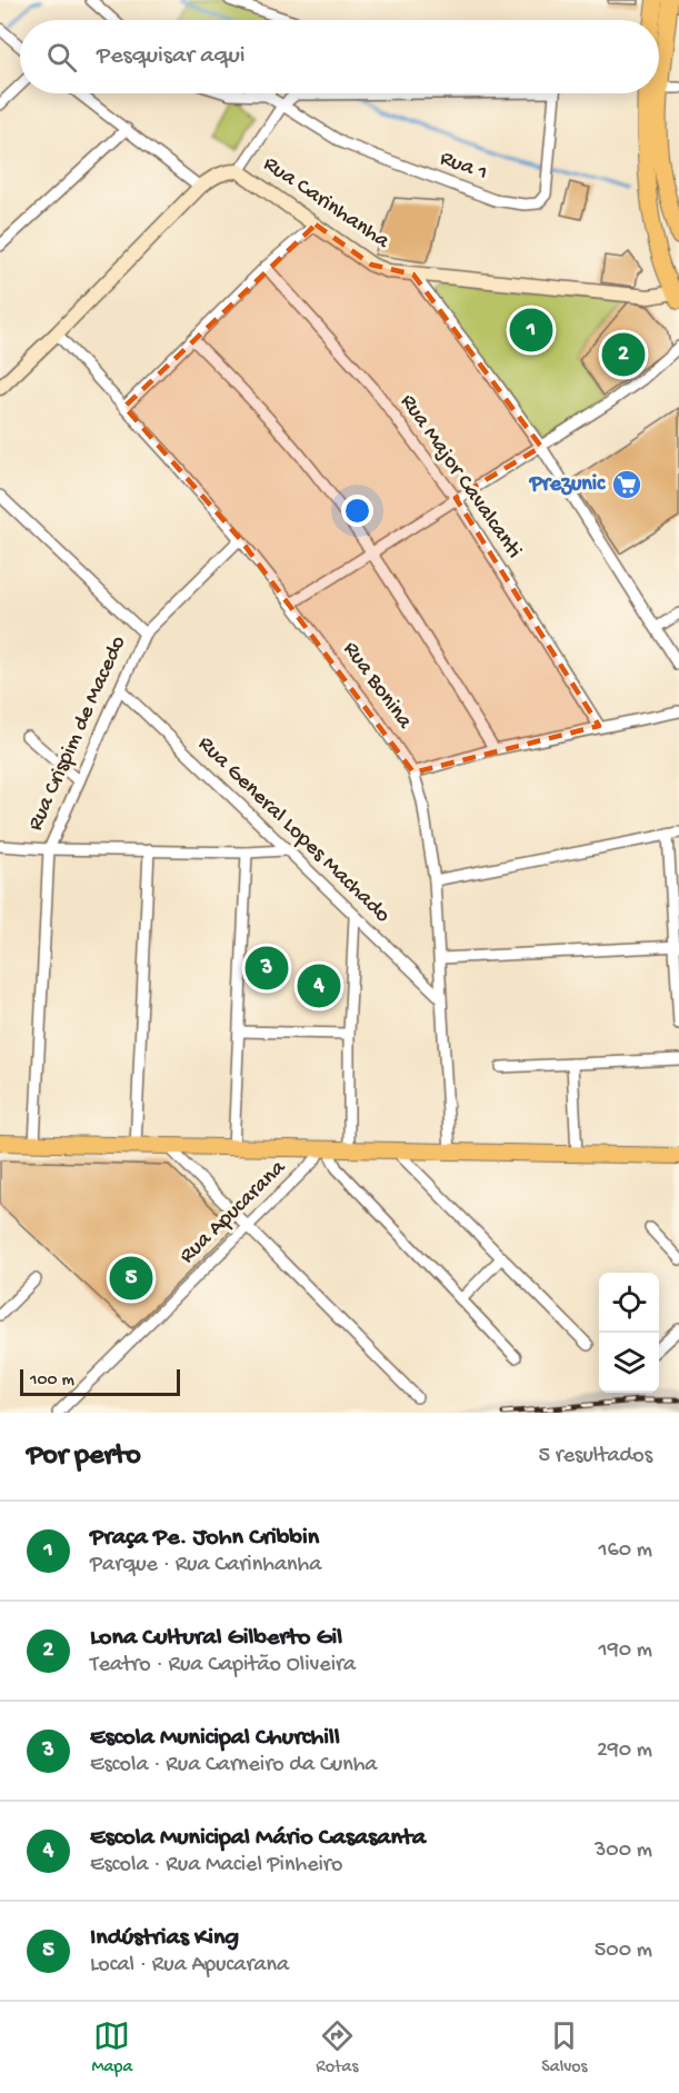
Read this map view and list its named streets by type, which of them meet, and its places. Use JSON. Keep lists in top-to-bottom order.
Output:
{
  "streets": {
    "street": [
      "Rua 1",
      "Rua Carinhanha",
      "Rua Major Cavalcanti",
      "Rua Bonina",
      "Rua Crispim de Macedo",
      "Rua General Lopes Machado",
      "Rua Apucarana"
    ]
  },
  "crossings": [
    ["Rua Carinhanha", "Rua Bonina"],
    ["Rua Bonina", "Rua Crispim de Macedo"],
    ["Rua Bonina", "Rua General Lopes Machado"],
    ["Rua Crispim de Macedo", "Rua General Lopes Machado"]
  ],
  "places": {
    "supermarket": ["Prezunic"]
  },
  "scale_bar": "100 m",
  "page": {
    "search": "Pesquisar aqui",
    "pins": [
      "1",
      "2",
      "3",
      "4",
      "5"
    ],
    "scale": "100 m",
    "heading": ["Por perto", "5 resultados"],
    "list": [
      {
        "mark": "1",
        "name": "Praça Pe. John Cribbin",
        "note": "Parque · Rua Carinhanha",
        "value": "160 m"
      },
      {
        "mark": "2",
        "name": "Lona Cultural Gilberto Gil",
        "note": "Teatro · Rua Capitão Oliveira",
        "value": "190 m"
      },
      {
        "mark": "3",
        "name": "Escola Municipal Churchill",
        "note": "Escola · Rua Carneiro da Cunha",
        "value": "290 m"
      },
      {
        "mark": "4",
        "name": "Escola Municipal Mário Casasanta",
        "note": "Escola · Rua Maciel Pinheiro",
        "value": "300 m"
      },
      {
        "mark": "5",
        "name": "Indústrias King",
        "note": "Local · Rua Apucarana",
        "value": "500 m"
      }
    ],
    "nav": ["Mapa", "Rotas", "Salvos"]
  }
}
